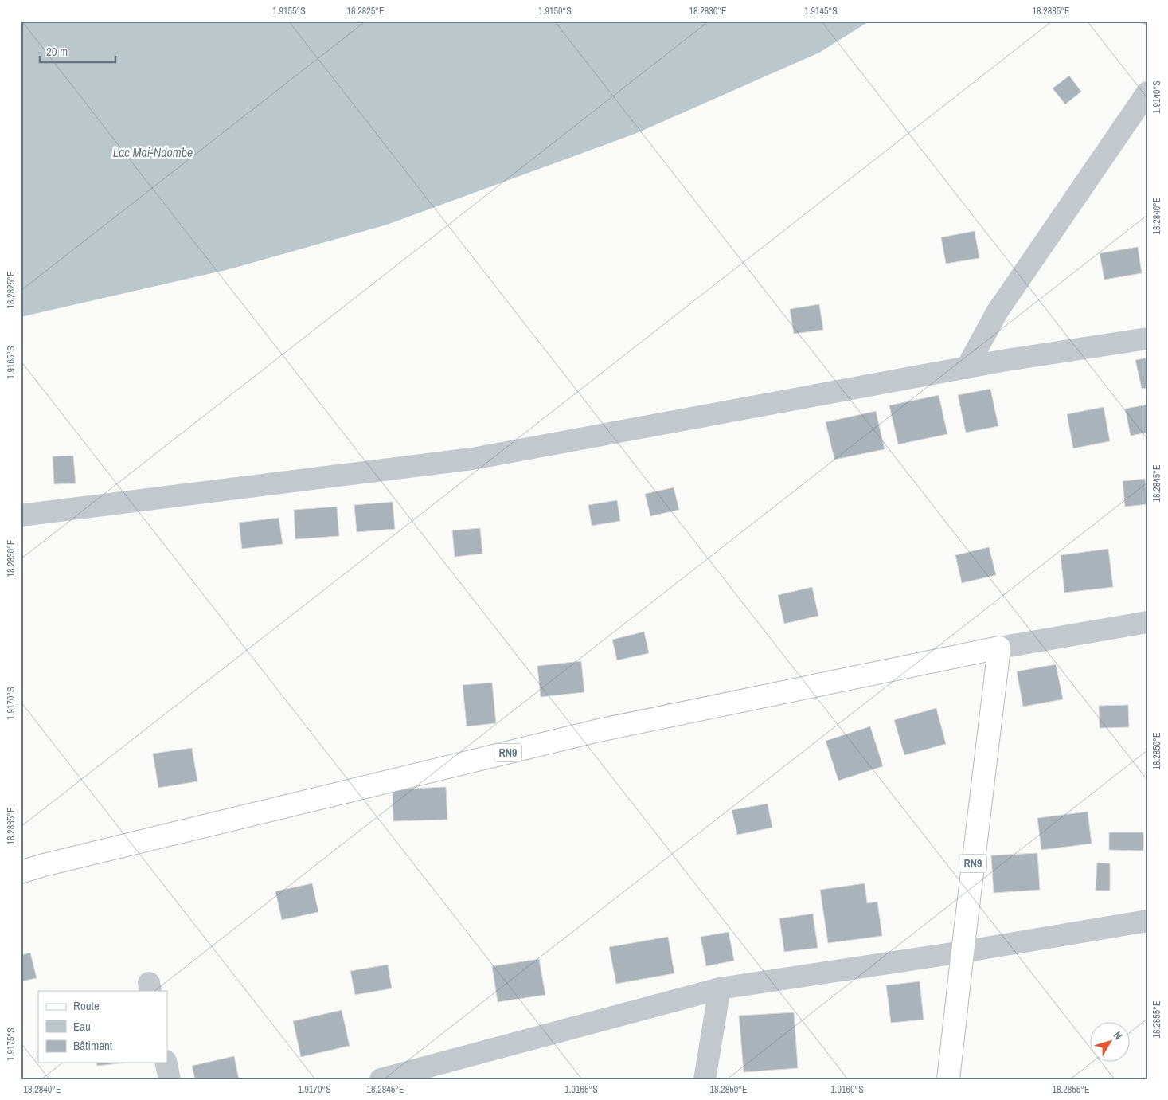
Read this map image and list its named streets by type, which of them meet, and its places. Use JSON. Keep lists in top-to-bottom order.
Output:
{
  "streets": {
    "main road": ["RN9"]
  },
  "water": ["Lac Mai-Ndombe"],
  "legend": ["Route", "Eau", "Bâtiment"],
  "scale_bar": "20 m",
  "north": "top right",
  "coordinates": [
    "1.9155°S",
    "18.2825°E",
    "1.9150°S",
    "18.2830°E",
    "1.9145°S",
    "18.2835°E",
    "1.9140°S",
    "18.2840°E",
    "1.9165°S",
    "18.2845°E",
    "1.9170°S",
    "18.2850°E",
    "18.2855°E",
    "1.9175°S",
    "1.9160°S"
  ]
}
